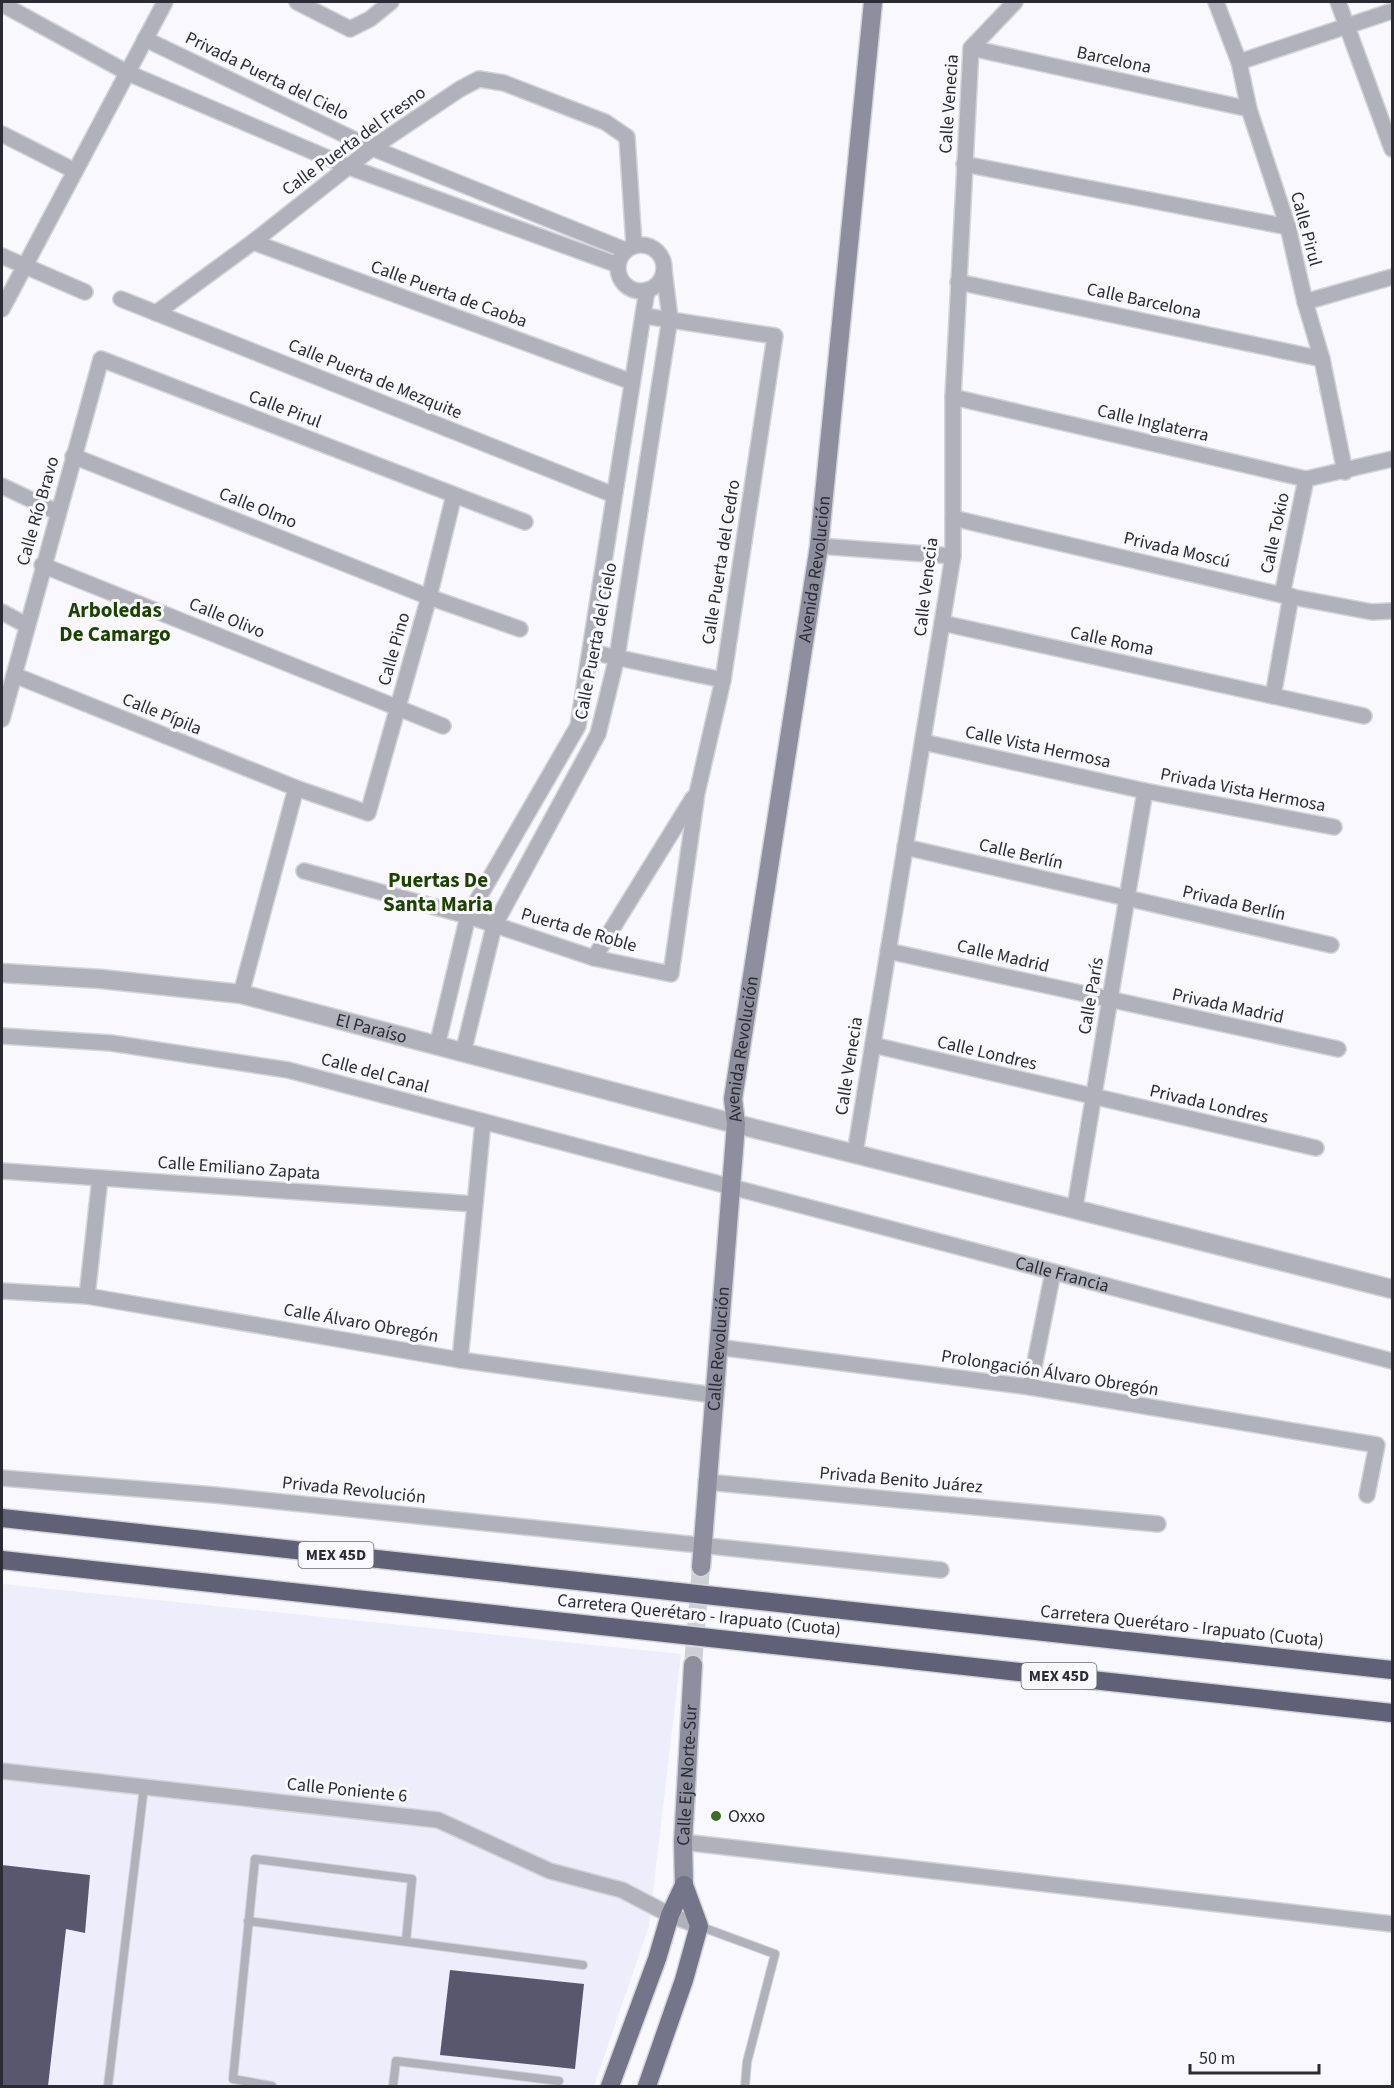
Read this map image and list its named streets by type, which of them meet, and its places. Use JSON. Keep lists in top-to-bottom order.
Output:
{
  "streets": {
    "highway": ["MEX 45D", "Carretera Querétaro - Irapuato (Cuota)"],
    "main road": ["Avenida Revolución", "Calle Revolución", "Calle Eje Norte-Sur"],
    "street": [
      "Barcelona",
      "Privada Puerta del Cielo",
      "Calle Venecia",
      "Calle Puerta del Fresno",
      "Calle Pirul",
      "Calle Puerta de Caoba",
      "Calle Barcelona",
      "Calle Puerta de Mezquite",
      "Calle Inglaterra",
      "Calle Olmo",
      "Calle Río Bravo",
      "Calle Tokio",
      "Privada Moscú",
      "Calle Puerta del Cedro",
      "Calle Olivo",
      "Calle Puerta del Cielo",
      "Calle Roma",
      "Calle Pino",
      "Calle Pípila",
      "Calle Vista Hermosa",
      "Privada Vista Hermosa",
      "Calle Berlín",
      "Privada Berlín",
      "Puerta de Roble",
      "Calle Madrid",
      "Calle París",
      "Privada Madrid",
      "El Paraíso",
      "Calle Londres",
      "Calle del Canal",
      "Privada Londres",
      "Calle Emiliano Zapata",
      "Calle Francia",
      "Calle Álvaro Obregón",
      "Prolongación Álvaro Obregón",
      "Privada Benito Juárez",
      "Privada Revolución",
      "Calle Poniente 6"
    ]
  },
  "crossings": [
    ["Barcelona", "Calle Venecia"],
    ["Barcelona", "Calle Pirul"],
    ["Privada Puerta del Cielo", "Calle Puerta del Fresno"],
    ["Calle Venecia", "Calle Barcelona"],
    ["Calle Venecia", "Calle Inglaterra"],
    ["Calle Venecia", "Privada Moscú"],
    ["Calle Venecia", "Calle Roma"],
    ["Calle Venecia", "Calle Vista Hermosa"],
    ["Calle Venecia", "Calle Berlín"],
    ["Calle Venecia", "Calle Madrid"],
    ["Calle Venecia", "Calle Londres"],
    ["Calle Puerta del Fresno", "Calle Puerta de Caoba"],
    ["Calle Puerta del Fresno", "Calle Puerta de Mezquite"],
    ["Calle Puerta del Fresno", "Calle Puerta del Cielo"],
    ["Calle Pirul", "Calle Barcelona"],
    ["Calle Pirul", "Calle Inglaterra"],
    ["Calle Pirul", "Calle Río Bravo"],
    ["Calle Pirul", "Calle Pino"],
    ["Calle Puerta de Caoba", "Calle Puerta del Cielo"],
    ["Calle Puerta de Mezquite", "Calle Puerta del Cielo"],
    ["Calle Inglaterra", "Calle Tokio"],
    ["Calle Olmo", "Calle Río Bravo"],
    ["Calle Olmo", "Calle Pino"],
    ["Calle Río Bravo", "Calle Olivo"],
    ["Calle Río Bravo", "Calle Pípila"],
    ["Calle Tokio", "Privada Moscú"],
    ["Calle Tokio", "Calle Roma"],
    ["Calle Puerta del Cedro", "Calle Puerta del Cielo"],
    ["Calle Puerta del Cedro", "Puerta de Roble"],
    ["Avenida Revolución", "El Paraíso"],
    ["Avenida Revolución", "Calle Revolución"],
    ["Calle Olivo", "Calle Pino"],
    ["Calle Puerta del Cielo", "Puerta de Roble"],
    ["Calle Puerta del Cielo", "El Paraíso"],
    ["Calle Pino", "Calle Pípila"],
    ["Calle Vista Hermosa", "Privada Vista Hermosa"],
    ["Calle Vista Hermosa", "Calle París"],
    ["Privada Vista Hermosa", "Calle París"],
    ["Calle Berlín", "Privada Berlín"],
    ["Calle Berlín", "Calle París"],
    ["Privada Berlín", "Calle París"],
    ["Calle Madrid", "Calle París"],
    ["Calle Madrid", "Privada Madrid"],
    ["Calle París", "Privada Madrid"],
    ["Calle París", "Calle Londres"],
    ["Calle París", "Privada Londres"],
    ["El Paraíso", "Calle Revolución"],
    ["Calle Londres", "Privada Londres"],
    ["Calle del Canal", "Calle Francia"],
    ["Calle del Canal", "Calle Revolución"],
    ["Calle Francia", "Calle Revolución"],
    ["Calle Álvaro Obregón", "Calle Revolución"],
    ["Calle Revolución", "Prolongación Álvaro Obregón"],
    ["Calle Revolución", "Privada Benito Juárez"],
    ["Calle Revolución", "Privada Revolución"],
    ["Calle Eje Norte-Sur", "Calle Poniente 6"]
  ],
  "districts": ["Arboledas De Camargo", "Puertas De Santa Maria"],
  "places": ["Oxxo"],
  "scale_bar": "50 m"
}
